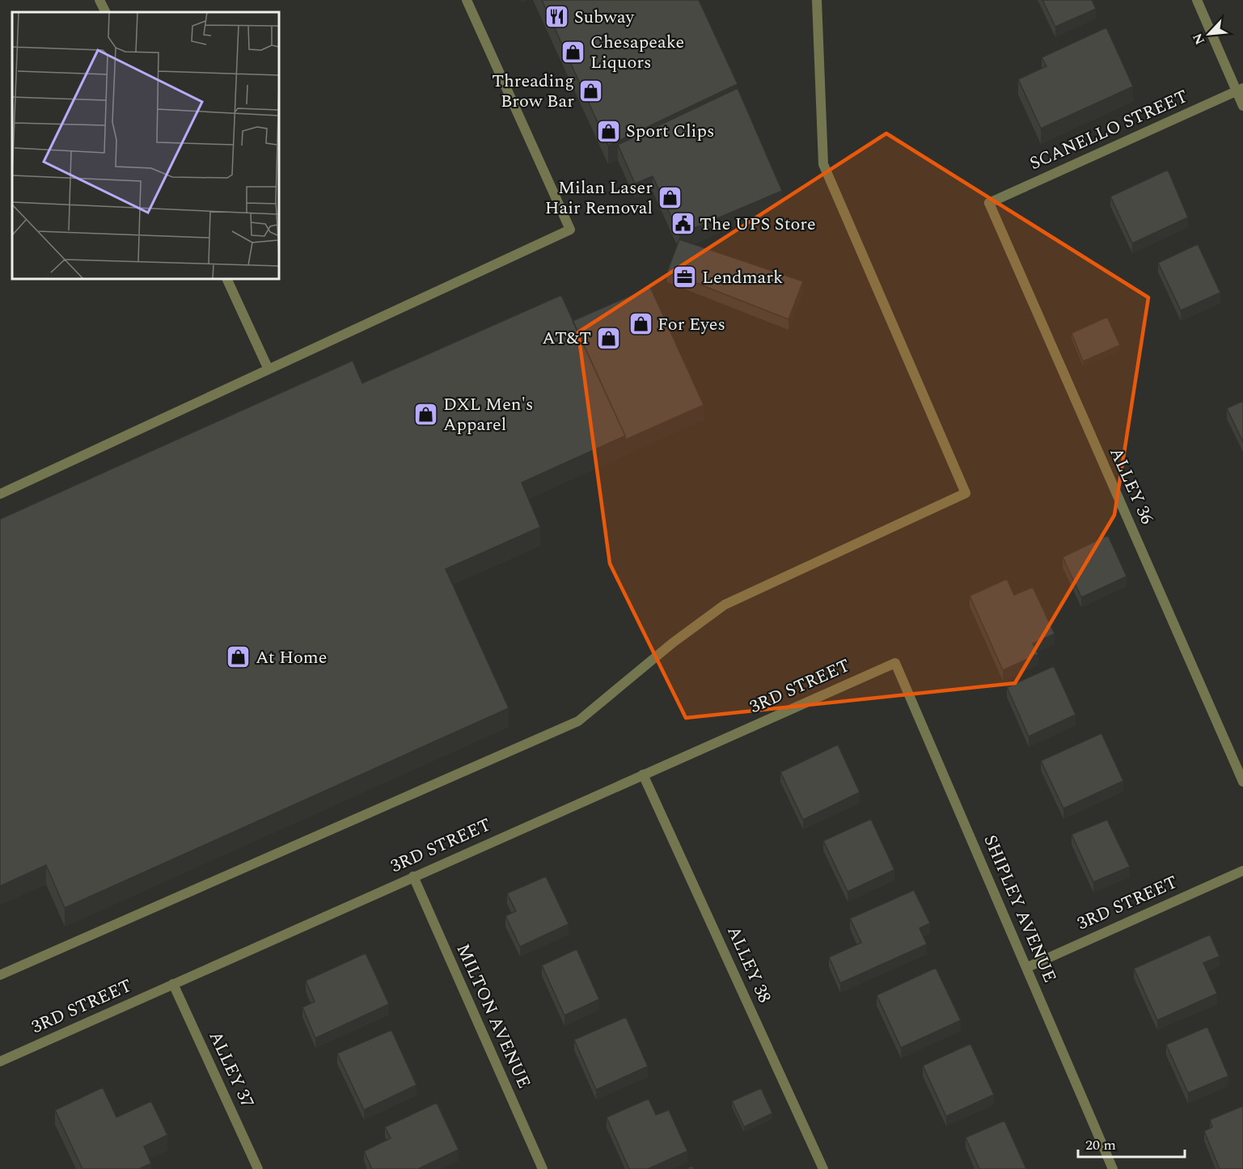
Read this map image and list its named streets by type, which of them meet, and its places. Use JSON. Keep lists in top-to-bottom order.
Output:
{
  "streets": {
    "street": [
      "SCANELLO STREET",
      "ALLEY 36",
      "3RD STREET",
      "SHIPLEY AVENUE",
      "ALLEY 38",
      "MILTON AVENUE",
      "ALLEY 37"
    ]
  },
  "crossings": [
    ["SCANELLO STREET", "ALLEY 36"],
    ["3RD STREET", "SHIPLEY AVENUE"],
    ["3RD STREET", "ALLEY 38"],
    ["3RD STREET", "MILTON AVENUE"],
    ["3RD STREET", "ALLEY 37"]
  ],
  "places": {
    "restaurant": ["Subway"],
    "shop": [
      "Chesapeake Liquors",
      "Threading Brow Bar",
      "Sport Clips",
      "Milan Laser Hair Removal",
      "For Eyes",
      "AT&T",
      "DXL Men's Apparel",
      "At Home"
    ],
    "public building": ["The UPS Store"],
    "office": ["Lendmark"]
  },
  "scale_bar": "20 m",
  "north": "bottom left"
}
